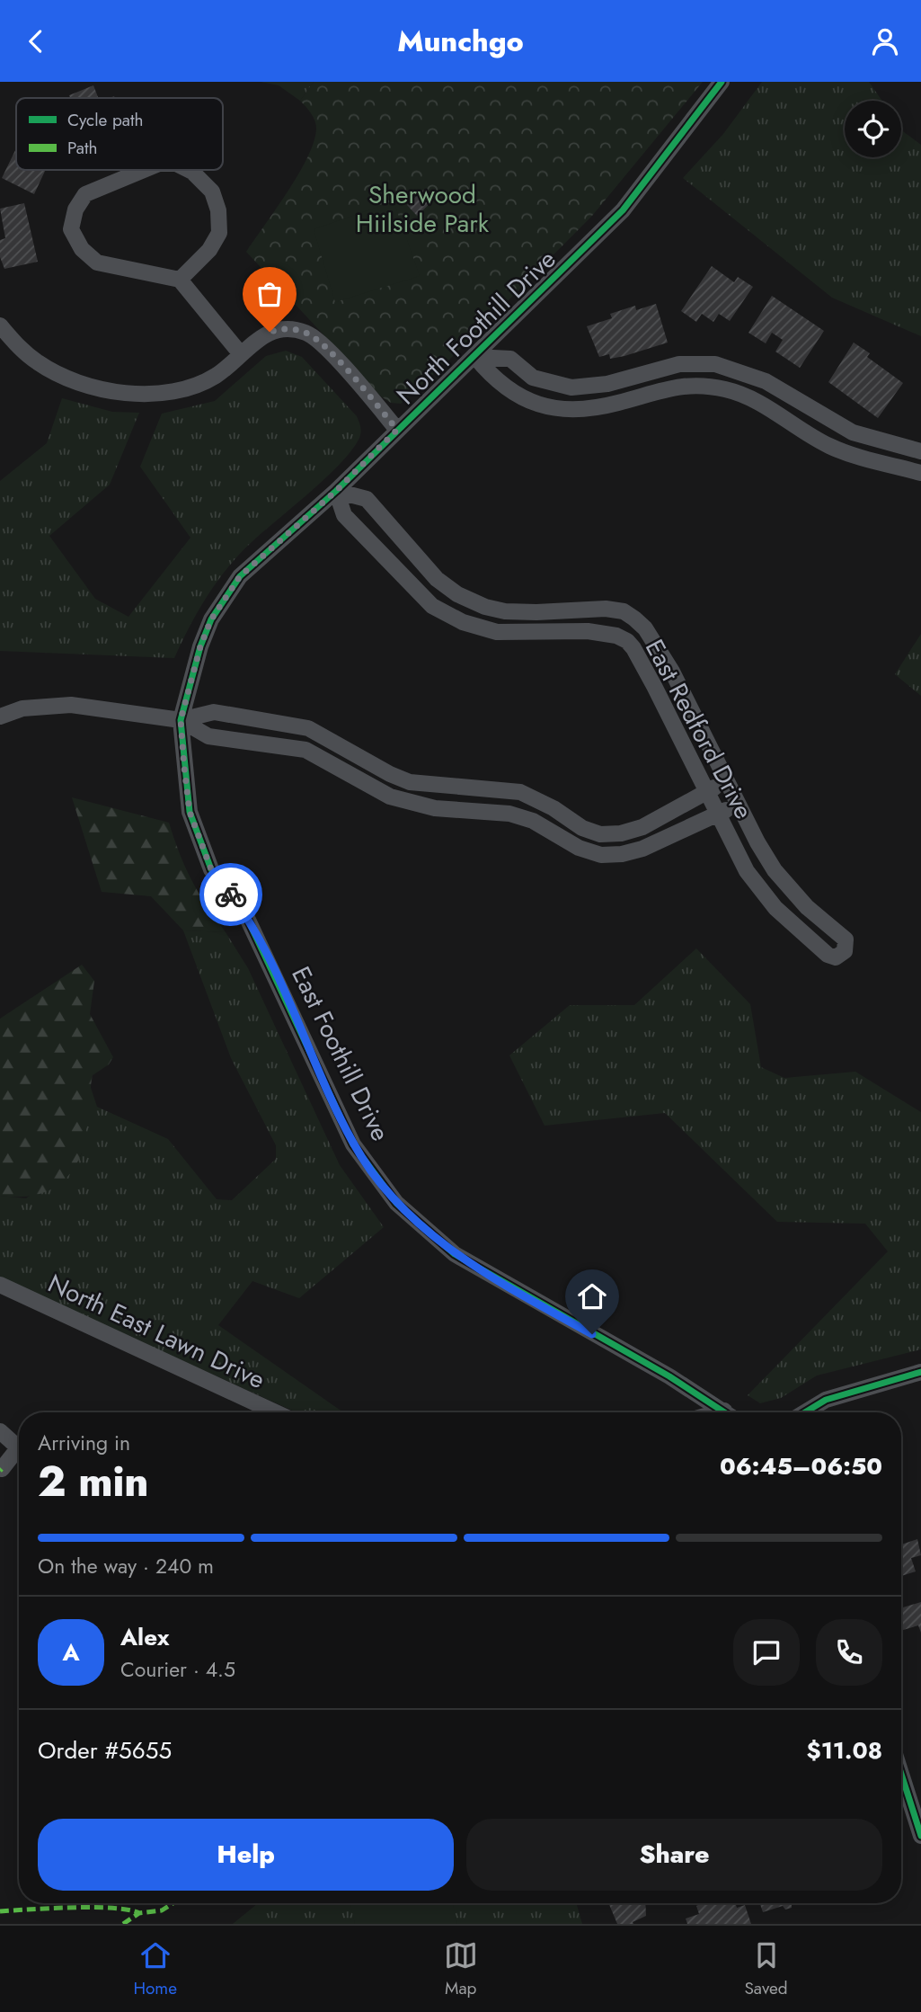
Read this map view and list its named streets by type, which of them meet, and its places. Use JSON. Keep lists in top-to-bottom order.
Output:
{
  "streets": {
    "street": [
      "North Foothill Drive",
      "East Redford Drive",
      "East Foothill Drive",
      "North East Lawn Drive"
    ]
  },
  "crossings": [
    ["North Foothill Drive", "East Redford Drive"],
    ["North Foothill Drive", "East Foothill Drive"]
  ],
  "parks": ["Sherwood Hiilside Park"],
  "legend": ["Cycle path", "Path"],
  "page": {
    "header": "Munchgo",
    "heading": ["2 min", "Arriving in", "06:45–06:50"],
    "panel": [
      "Alex",
      "Courier · 4.5",
      "Order #5655",
      "$11.08"
    ],
    "bar": "On the way · 240 m",
    "round": "A",
    "buttons": ["Help", "Share"],
    "tabs": ["Home", "Map", "Saved"]
  }
}
